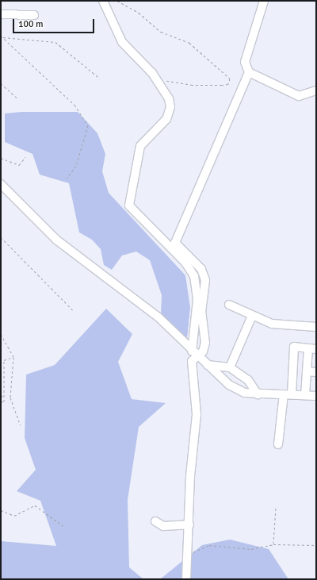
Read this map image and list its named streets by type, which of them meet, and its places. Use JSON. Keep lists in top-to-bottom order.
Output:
{
  "scale_bar": "100 m"
}
